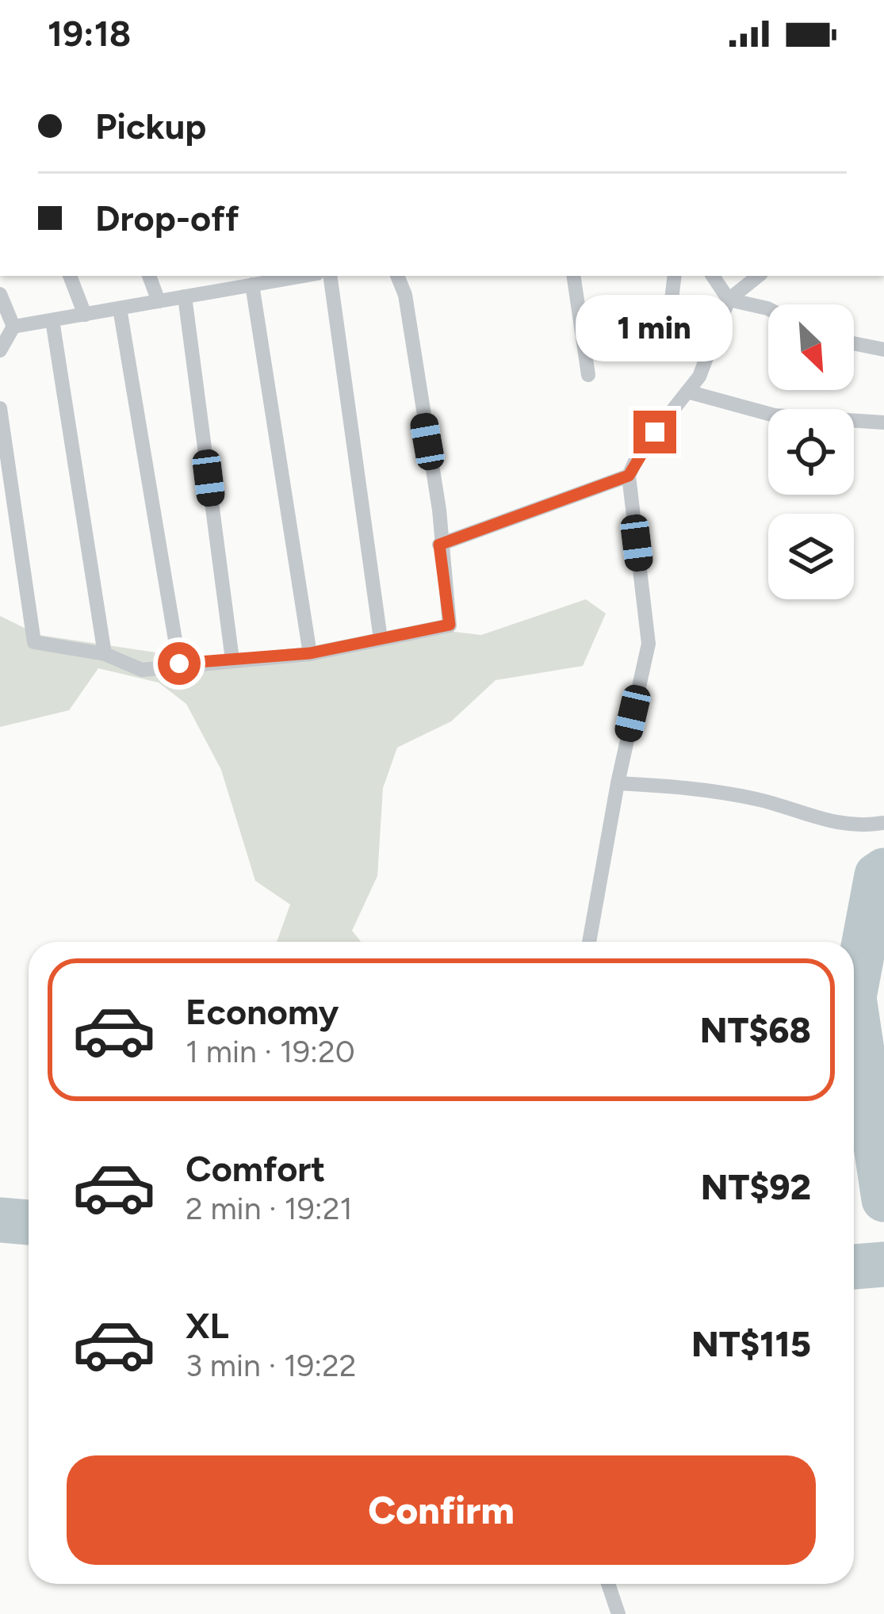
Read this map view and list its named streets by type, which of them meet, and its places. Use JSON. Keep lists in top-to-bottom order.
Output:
{
  "north": "bottom right",
  "page": {
    "status": "19:18",
    "banner": ["Pickup", "Drop-off"],
    "bubble": "1 min",
    "list": [
      {
        "name": "Economy",
        "note": "1 min · 19:20",
        "value": "NT$68"
      },
      {
        "name": "Comfort",
        "note": "2 min · 19:21",
        "value": "NT$92"
      },
      {
        "name": "XL",
        "note": "3 min · 19:22",
        "value": "NT$115"
      }
    ],
    "buttons": "Confirm"
  }
}
